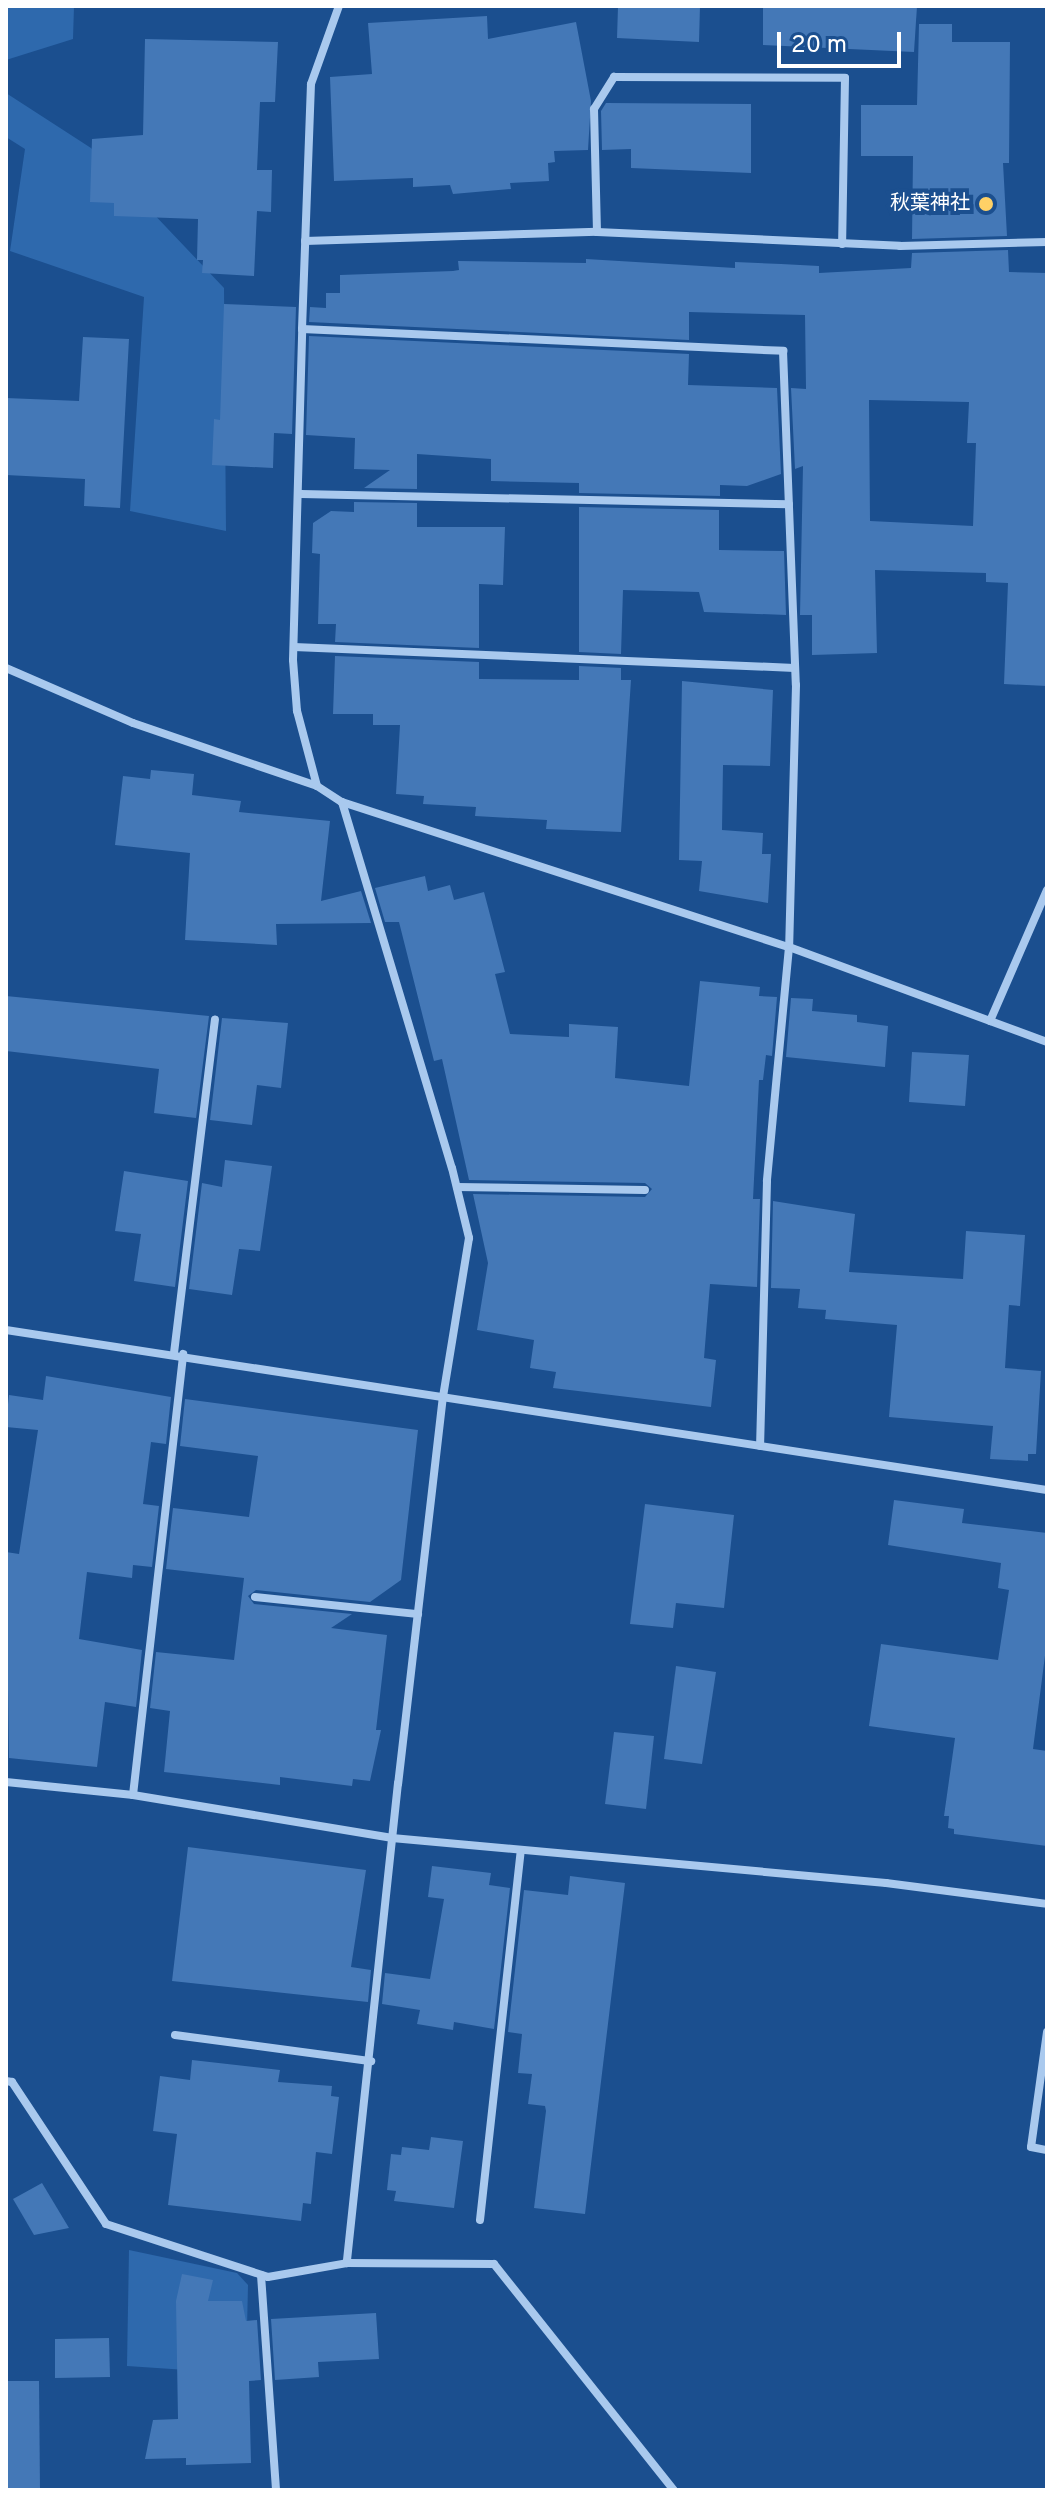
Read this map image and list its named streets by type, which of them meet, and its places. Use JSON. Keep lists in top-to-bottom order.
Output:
{
  "places": ["秋葉神社"],
  "scale_bar": "20 m"
}
